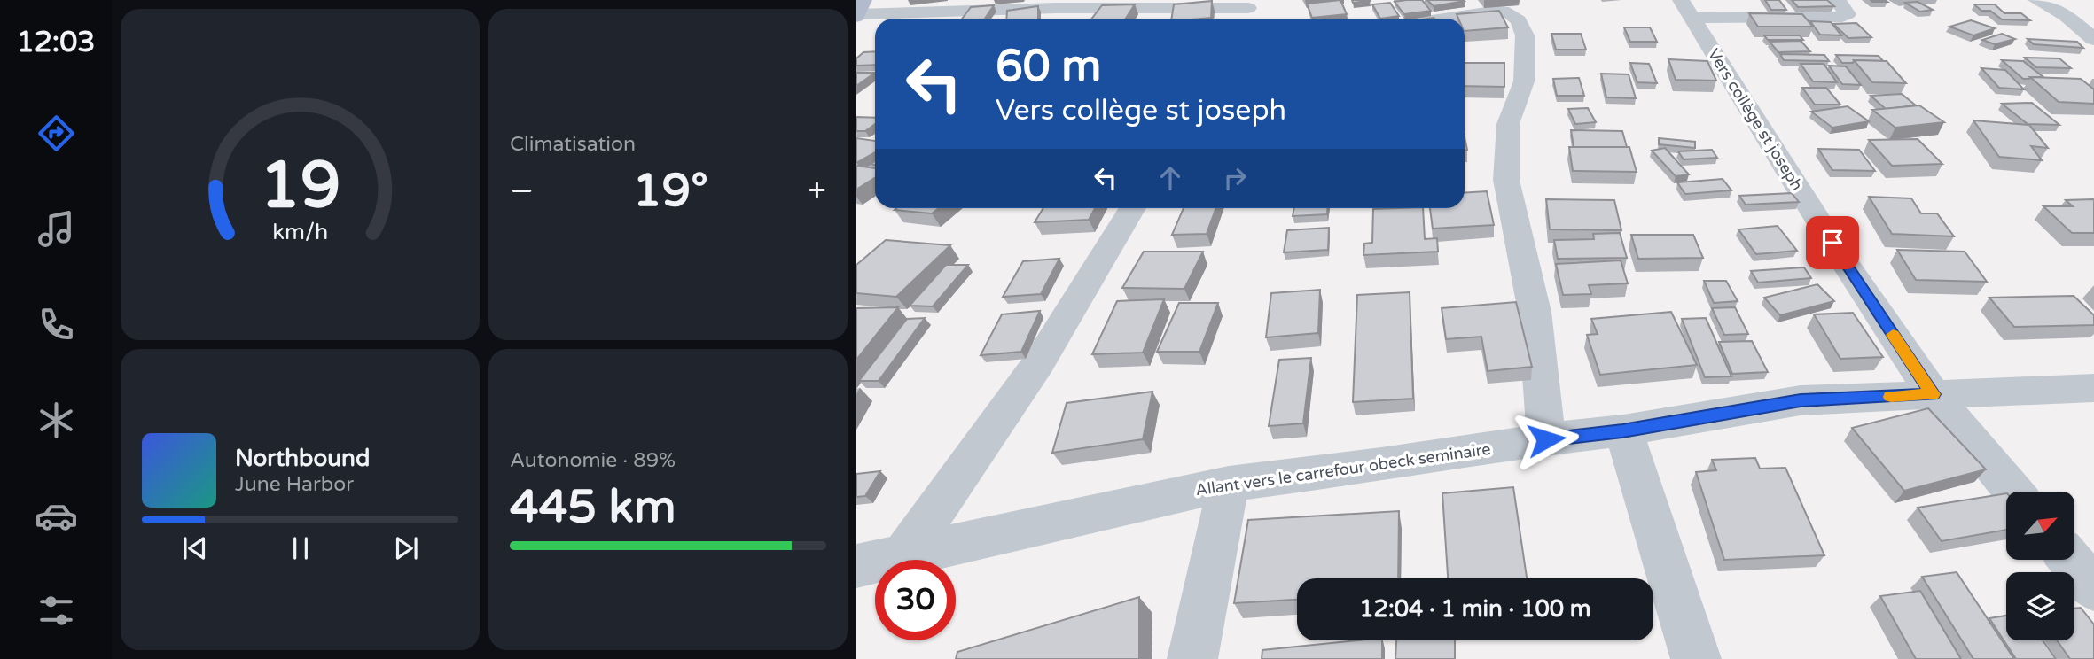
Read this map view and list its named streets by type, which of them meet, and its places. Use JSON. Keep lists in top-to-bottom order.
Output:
{
  "streets": {
    "street": ["Vers collège st joseph", "Allant vers le carrefour obeck seminaire"]
  },
  "crossings": [
    ["Vers collège st joseph", "Allant vers le carrefour obeck seminaire"]
  ],
  "north": "top right",
  "page": {
    "tabs": "12:03",
    "tile": [
      "Climatisation",
      ["Autonomie · 89%", "445 km"]
    ],
    "turn": ["60 m", "Vers collège st joseph"],
    "heat": ["−", "19°", "+"],
    "song": ["Northbound", "June Harbor"],
    "limit": "30",
    "trip": "12:04 · 1 min · 100 m",
    "gauge": ["19", "km/h"]
  }
}
